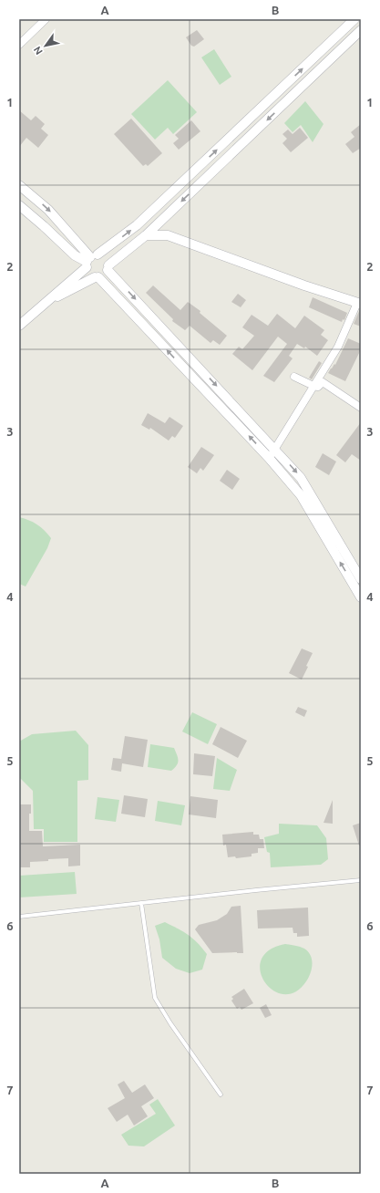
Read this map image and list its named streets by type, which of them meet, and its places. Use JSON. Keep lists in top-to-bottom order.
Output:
{
  "north": "bottom left",
  "grid": {
    "columns": ["A", "B"],
    "rows": [
      "1",
      "2",
      "3",
      "4",
      "5",
      "6",
      "7"
    ]
  }
}
